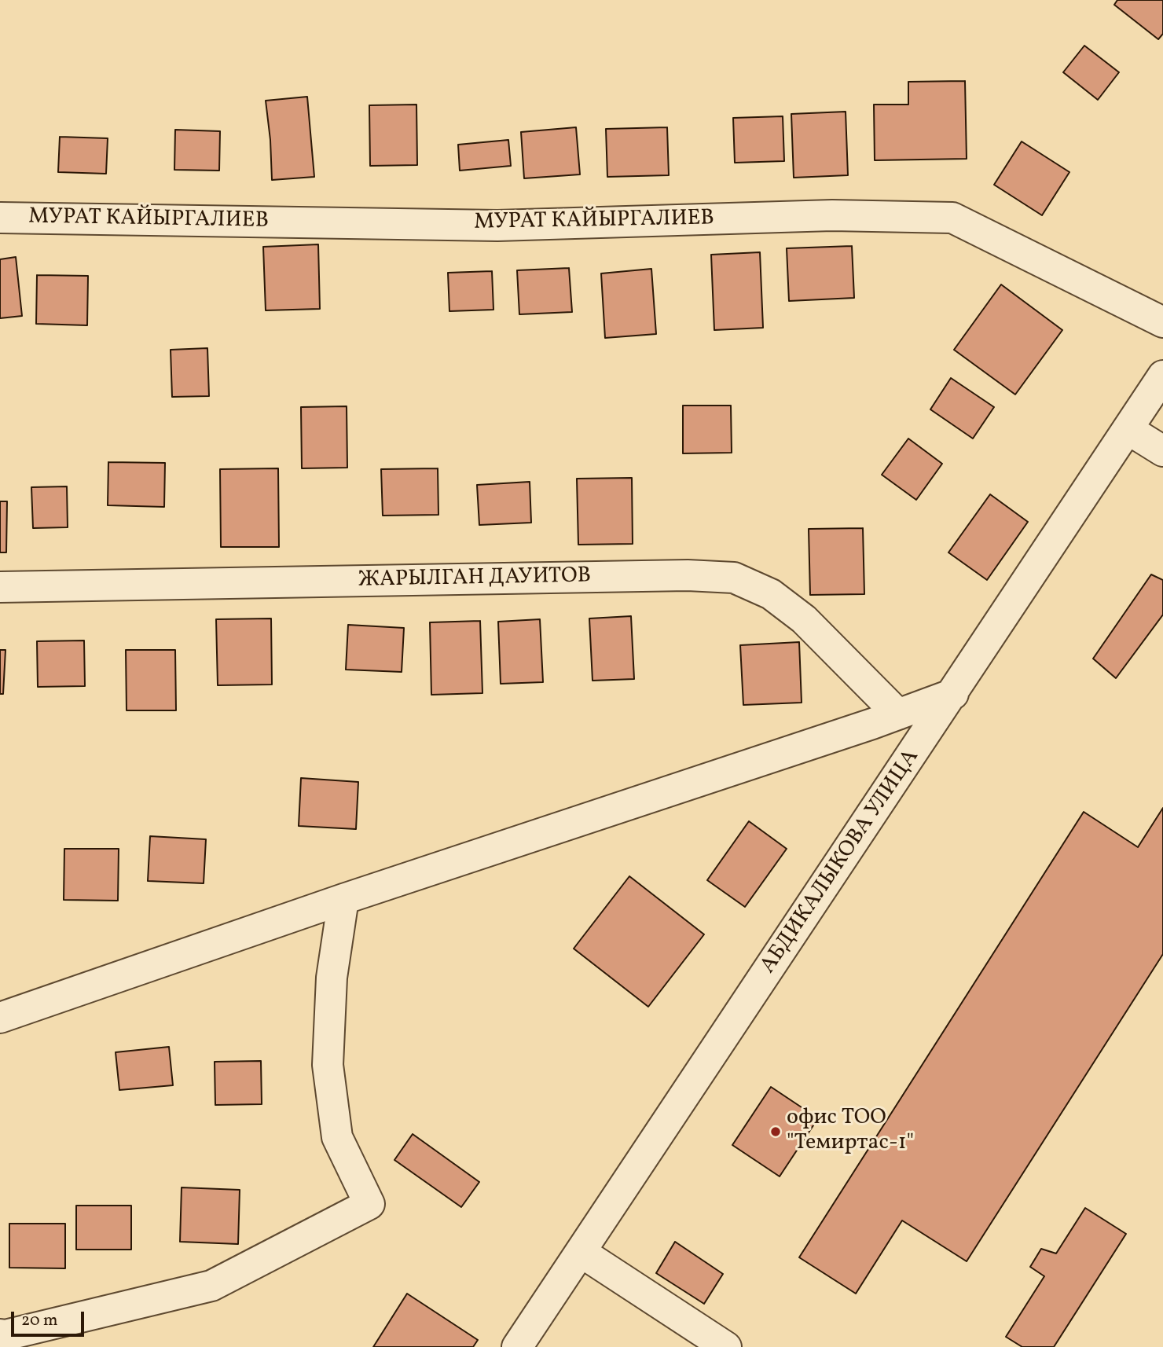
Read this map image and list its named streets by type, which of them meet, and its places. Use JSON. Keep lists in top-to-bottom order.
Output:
{
  "streets": {
    "street": ["МУРАТ КАЙЫРГАЛИЕВ", "ЖАРЫЛГАН ДАУИТОВ", "АБДИКАЛЫКОВА УЛИЦА"]
  },
  "places": ["офис ТОО \"Темиртас-1\""],
  "scale_bar": "20 m"
}
